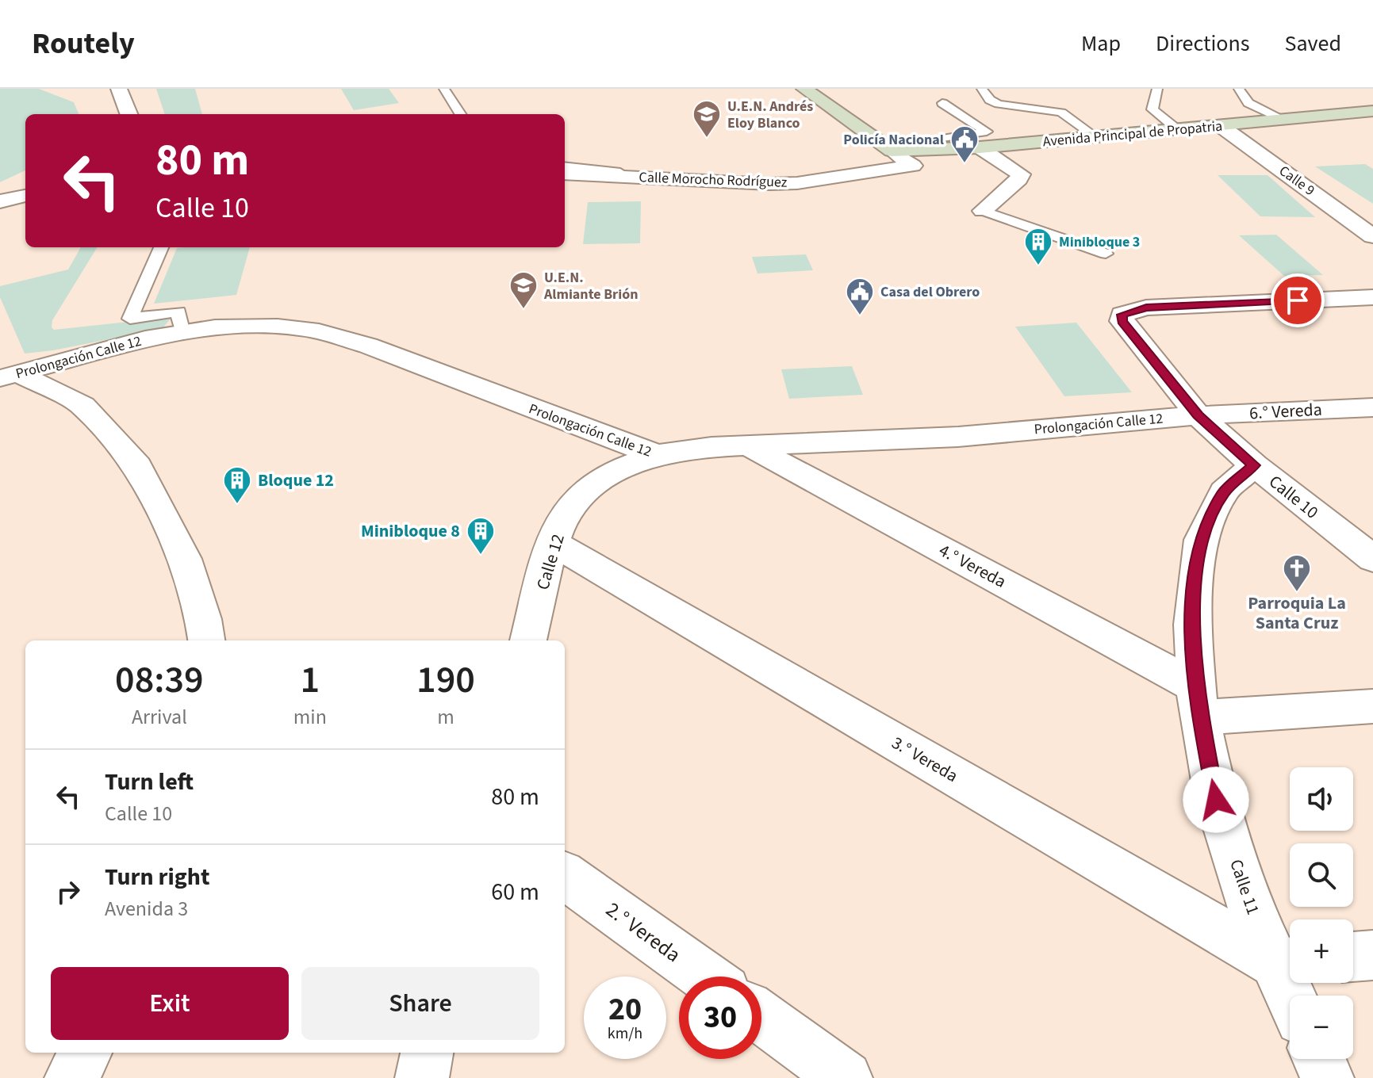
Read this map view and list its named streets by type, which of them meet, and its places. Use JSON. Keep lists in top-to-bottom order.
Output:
{
  "streets": {
    "main road": ["Avenida Principal de Propatria"],
    "street": [
      "Calle Morocho Rodríguez",
      "Calle 9",
      "Prolongación Calle 12",
      "6.° Vereda",
      "Calle 10",
      "Calle 12",
      "4.° Vereda",
      "3.° Vereda",
      "Calle 11",
      "2.° Vereda"
    ]
  },
  "crossings": [
    ["Avenida Principal de Propatria", "Calle Morocho Rodríguez"],
    ["Avenida Principal de Propatria", "Calle 9"],
    ["Prolongación Calle 12", "6.° Vereda"],
    ["Prolongación Calle 12", "Calle 10"],
    ["Prolongación Calle 12", "Calle 12"],
    ["Prolongación Calle 12", "4.° Vereda"],
    ["6.° Vereda", "Calle 10"],
    ["Calle 10", "Calle 11"],
    ["Calle 12", "3.° Vereda"],
    ["4.° Vereda", "Calle 11"],
    ["3.° Vereda", "Calle 11"]
  ],
  "places": {
    "school or university": ["U.E.N. Andrés Eloy Blanco", "U.E.N. Almiante Brión"],
    "public building": ["Policía Nacional", "Casa del Obrero"],
    "building": ["Minibloque 3", "Bloque 12", "Minibloque 8"],
    "church": ["Parroquia La Santa Cruz"]
  },
  "page": {
    "header": "Routely",
    "nav": ["Map", "Directions", "Saved"],
    "turn": ["80 m", "Calle 10"],
    "eta": [
      "08:39",
      "Arrival",
      "1",
      "min",
      "190",
      "m"
    ],
    "list": [
      {
        "name": "Turn left",
        "note": "Calle 10",
        "value": "80 m"
      },
      {
        "name": "Turn right",
        "note": "Avenida 3",
        "value": "60 m"
      }
    ],
    "map_buttons": ["+", "−"],
    "buttons": ["Exit", "Share"],
    "speed": "20 km/h",
    "limit": "30"
  }
}
